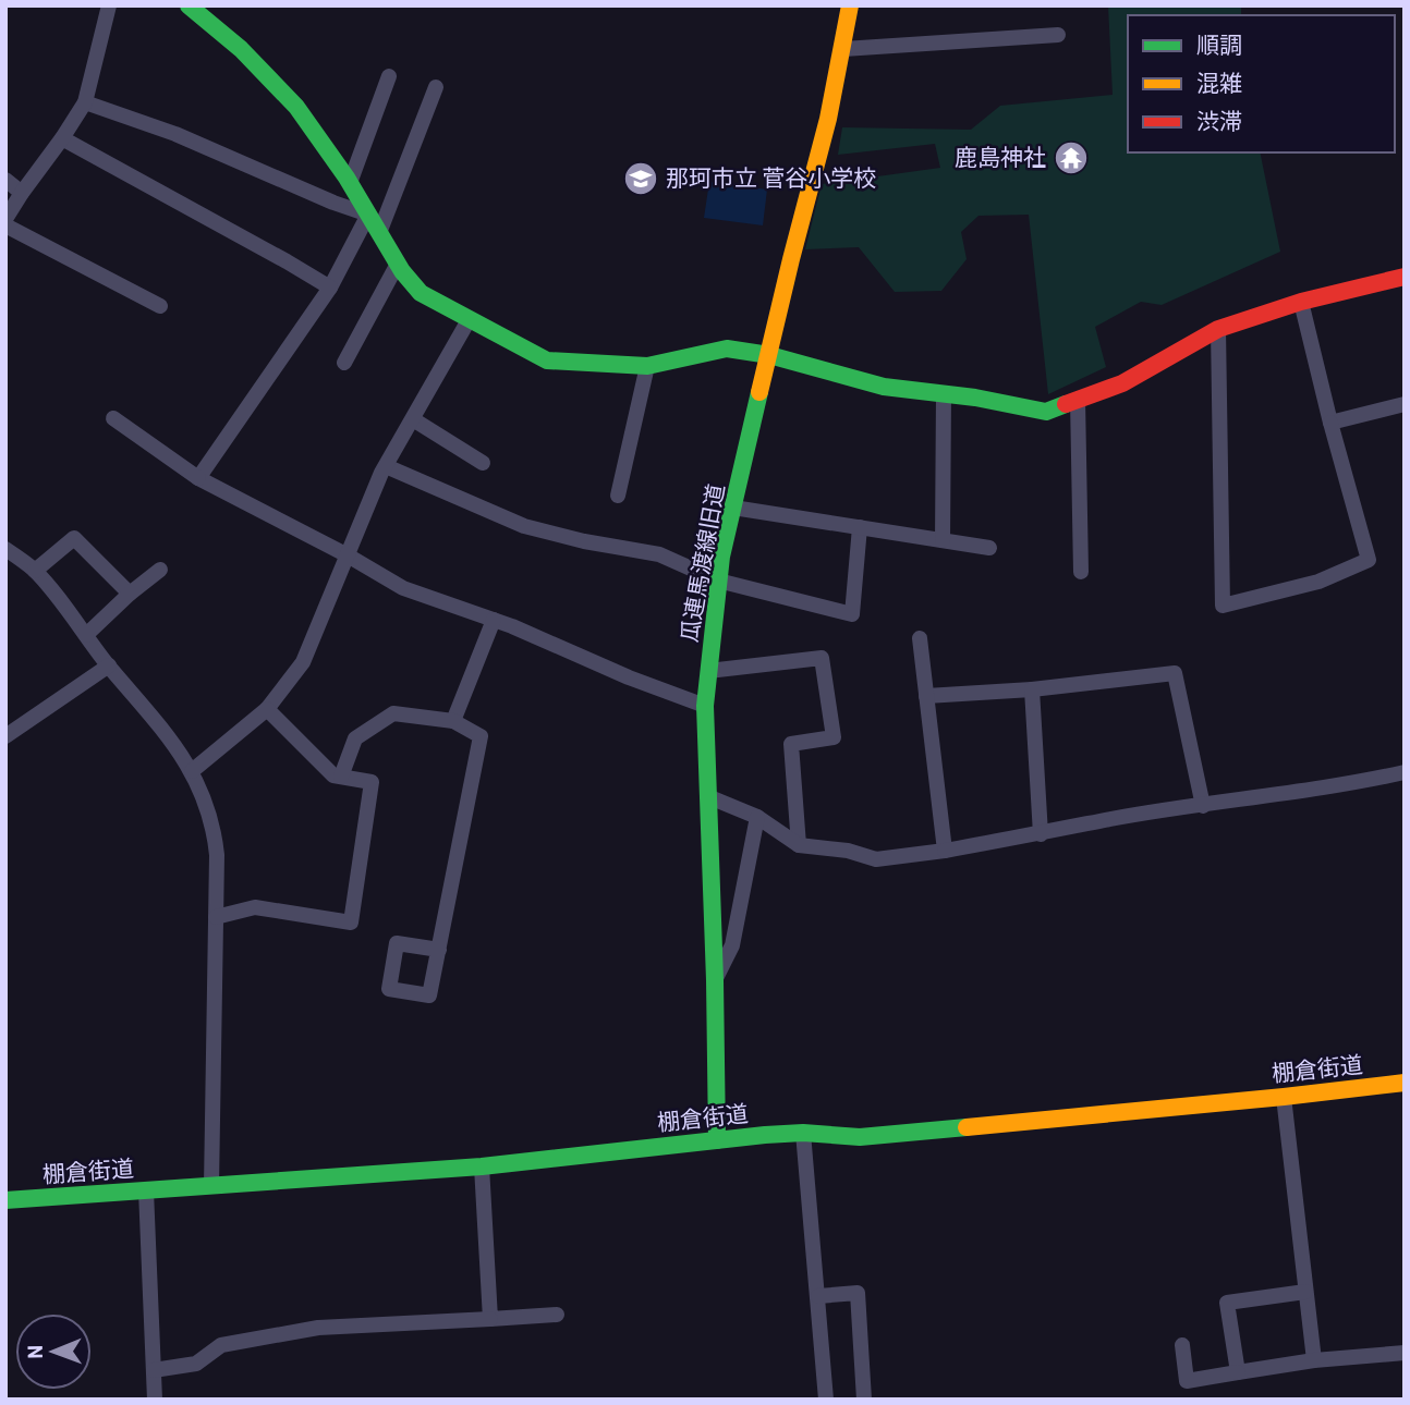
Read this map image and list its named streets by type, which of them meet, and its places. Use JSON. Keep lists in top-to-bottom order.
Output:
{
  "streets": {
    "street": ["瓜連馬渡線旧道", "棚倉街道"]
  },
  "crossings": [
    ["瓜連馬渡線旧道", "棚倉街道"]
  ],
  "places": {
    "temple": ["鹿島神社"],
    "school or university": ["那珂市立 菅谷小学校"]
  },
  "legend": ["順調", "混雑", "渋滞"],
  "north": "left"
}
